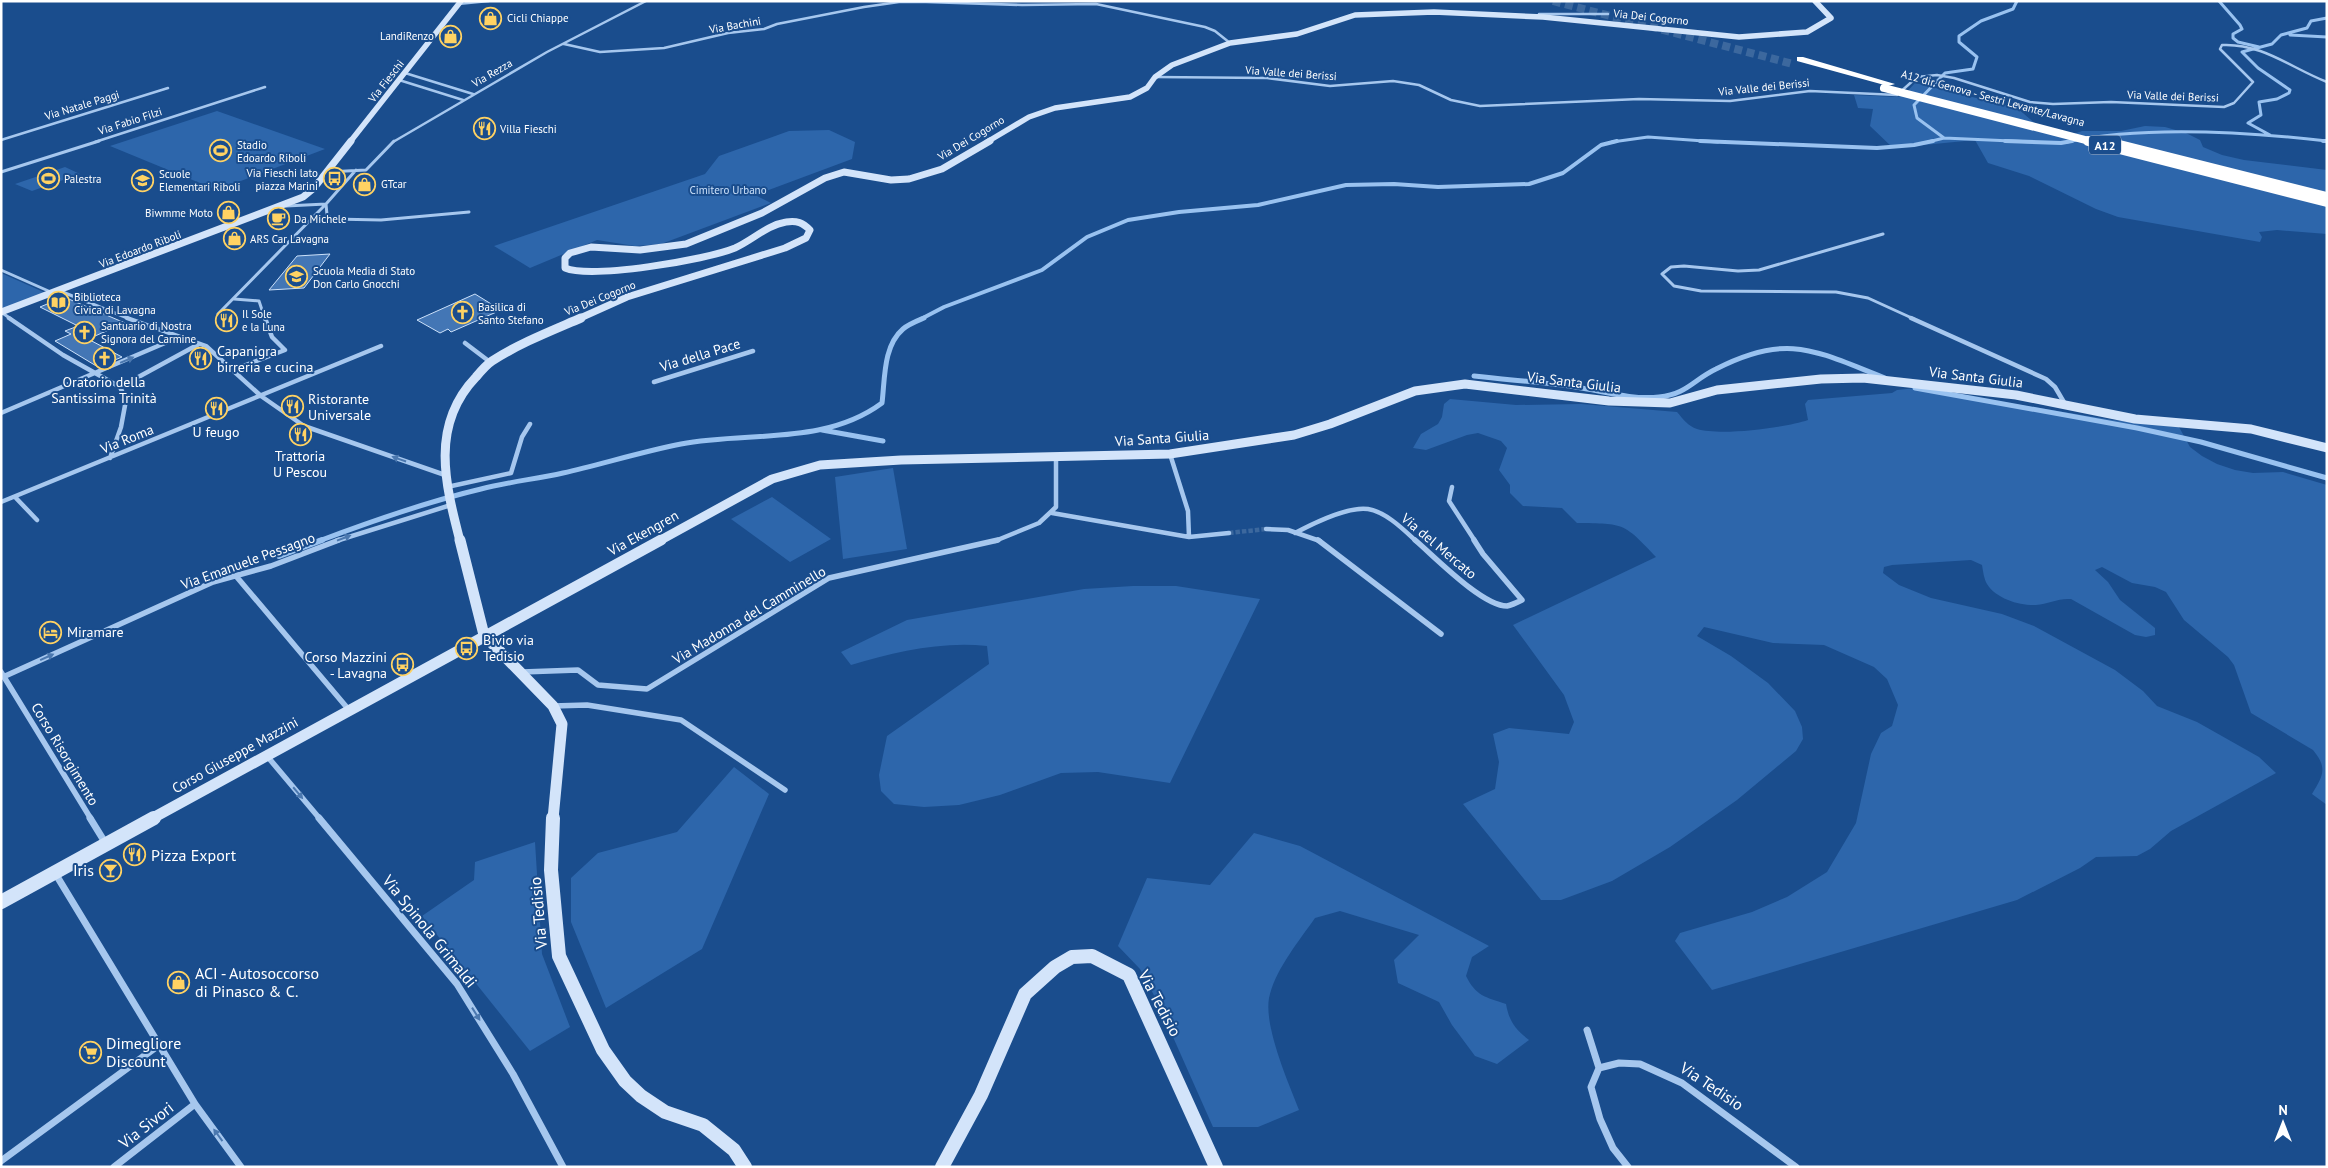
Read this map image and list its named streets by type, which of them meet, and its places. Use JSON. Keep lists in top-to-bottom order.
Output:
{
  "streets": {
    "highway": ["A12 dir. Genova - Sestri Levante/Lavagna", "A12"],
    "street": [
      "Via Dei Cogorno",
      "Via Bachini",
      "Via Rezza",
      "Via Valle dei Berissi",
      "Via Fieschi",
      "Via Natale Paggi",
      "Via Fabio Filzi",
      "Via Edoardo Riboli",
      "Via della Pace",
      "Via Santa Giulia",
      "Via Roma",
      "Via Ekengren",
      "Via del Mercato",
      "Via Emanuele Pessagno",
      "Via Madonna del Camminello",
      "Corso Risorgimento",
      "Corso Giuseppe Mazzini",
      "Via Tedisio",
      "Via Spinola Grimaldi",
      "Via Sivori"
    ]
  },
  "crossings": [
    ["Via Dei Cogorno", "Via Bachini"],
    ["Via Dei Cogorno", "Via Valle dei Berissi"],
    ["Via Dei Cogorno", "Via Ekengren"],
    ["Via Dei Cogorno", "Via Emanuele Pessagno"],
    ["Via Dei Cogorno", "Corso Giuseppe Mazzini"],
    ["Via Dei Cogorno", "Via Tedisio"],
    ["Via Bachini", "Via Rezza"],
    ["Via Fieschi", "Via Edoardo Riboli"],
    ["A12 dir. Genova - Sestri Levante/Lavagna", "A12"],
    ["Via Santa Giulia", "Via Ekengren"],
    ["Via Ekengren", "Corso Giuseppe Mazzini"],
    ["Via Ekengren", "Via Tedisio"],
    ["Via Emanuele Pessagno", "Corso Risorgimento"],
    ["Via Madonna del Camminello", "Via Tedisio"],
    ["Corso Risorgimento", "Corso Giuseppe Mazzini"],
    ["Corso Giuseppe Mazzini", "Via Tedisio"],
    ["Corso Giuseppe Mazzini", "Via Spinola Grimaldi"]
  ],
  "one_way": ["Via Emanuele Pessagno", "Via Spinola Grimaldi"],
  "parks": ["Cimitero Urbano"],
  "places": {
    "shop": [
      "Cicli Chiappe",
      "LandiRenzo",
      "GTcar",
      "Biwmme Moto",
      "ARS Car Lavagna",
      "ACI - Autosoccorso di Pinasco & C."
    ],
    "restaurant": [
      "Villa Fieschi",
      "Il Sole e la Luna",
      "Capanigra birreria e cucina",
      "Ristorante Universale",
      "U feugo",
      "Trattoria U Pescou",
      "Pizza Export"
    ],
    "sports": ["Stadio Edoardo Riboli", "Palestra"],
    "bus stop": ["Via Fieschi lato piazza Marini", "Bivio via Tedisio", "Corso Mazzini - Lavagna"],
    "school or university": ["Scuole Elementari Riboli", "Scuola Media di Stato Don Carlo Gnocchi"],
    "cafe": ["Da Michele"],
    "library": ["Biblioteca Civica di Lavagna"],
    "church": ["Basilica di Santo Stefano", "Santuario di Nostra Signora del Carmine", "Oratorio della Santissima Trinità"],
    "hotel": ["Miramare"],
    "bar": ["Iris"],
    "supermarket": ["Dimegliore Discount"]
  },
  "north": "top"
}
